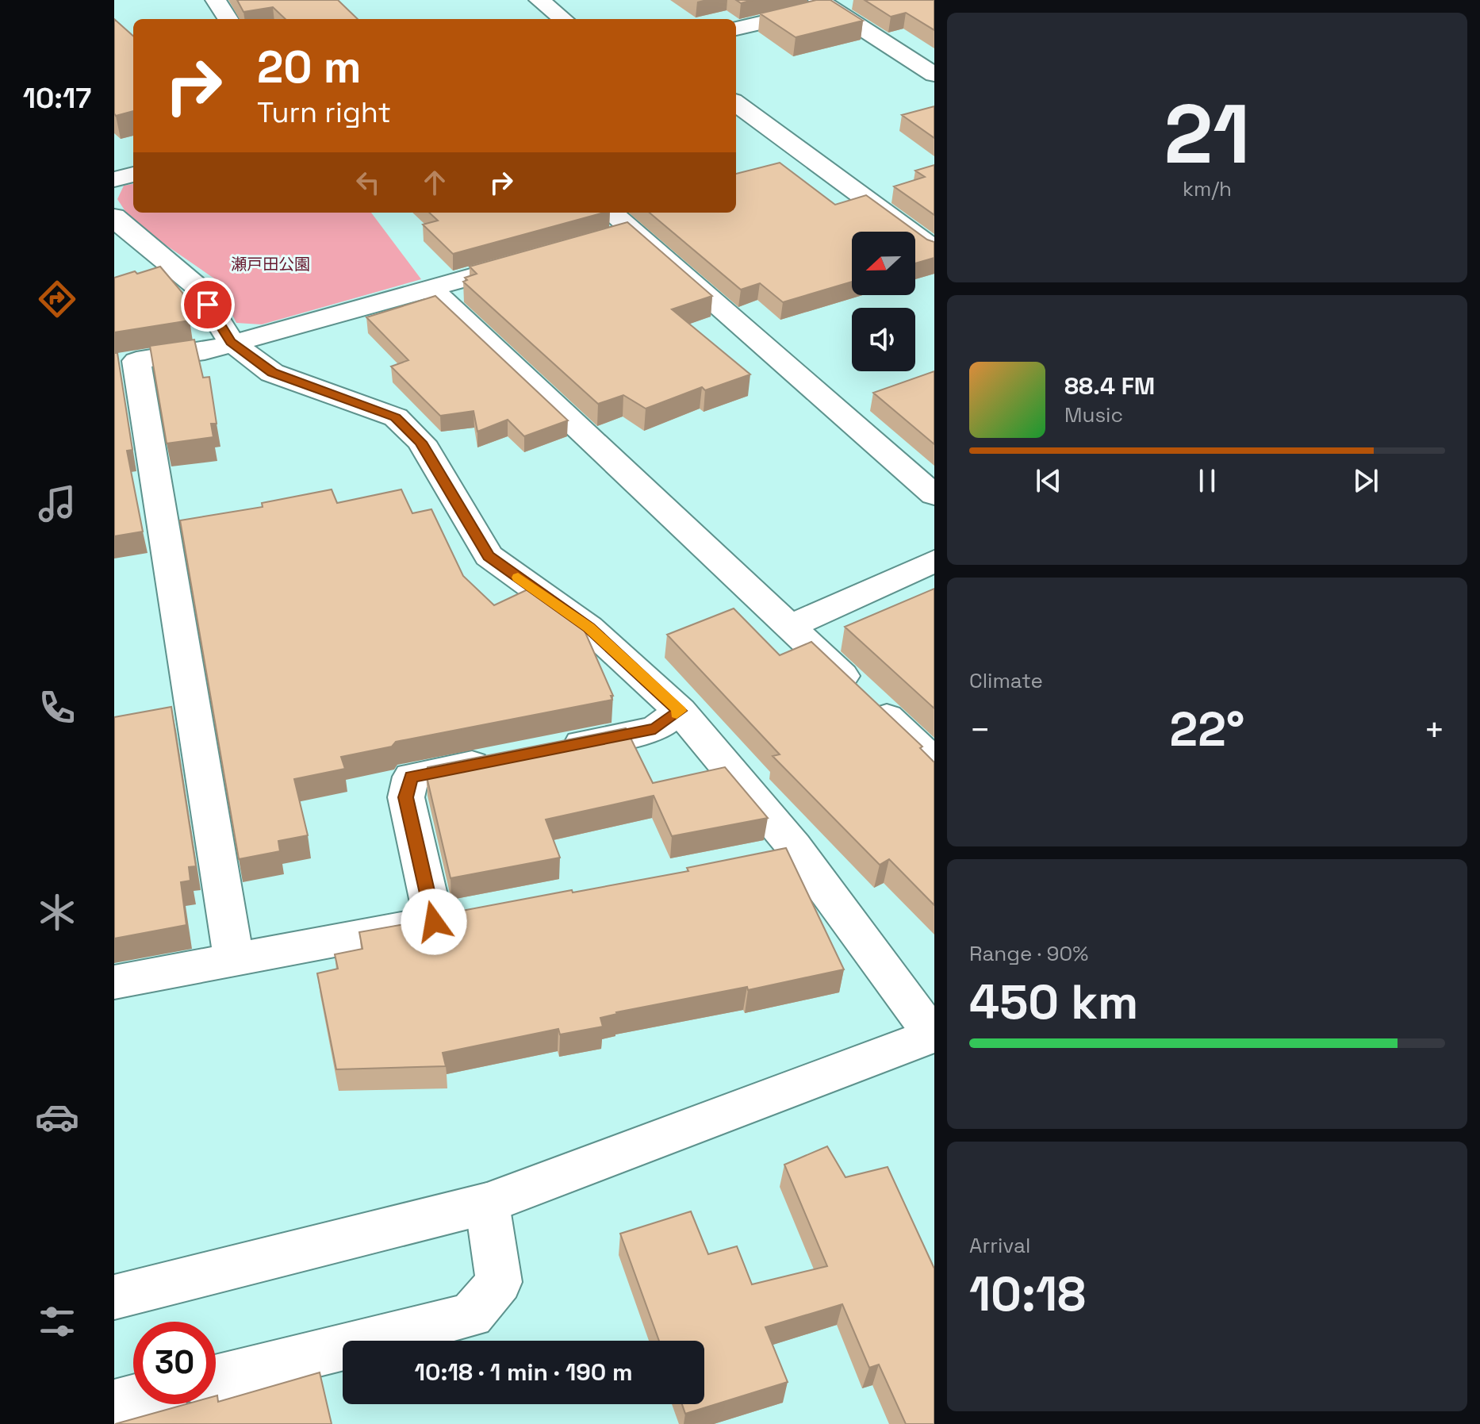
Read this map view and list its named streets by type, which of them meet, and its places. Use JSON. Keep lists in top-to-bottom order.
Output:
{
  "parks": ["瀬戸田公園"],
  "north": "left",
  "page": {
    "tabs": "10:17",
    "tile": [
      ["21", "km/h"],
      "Climate",
      ["Range · 90%", "450 km"],
      ["Arrival", "10:18"]
    ],
    "turn": ["20 m", "Turn right"],
    "song": ["88.4 FM", "Music"],
    "heat": ["−", "22°", "+"],
    "limit": "30",
    "trip": "10:18 · 1 min · 190 m"
  }
}
